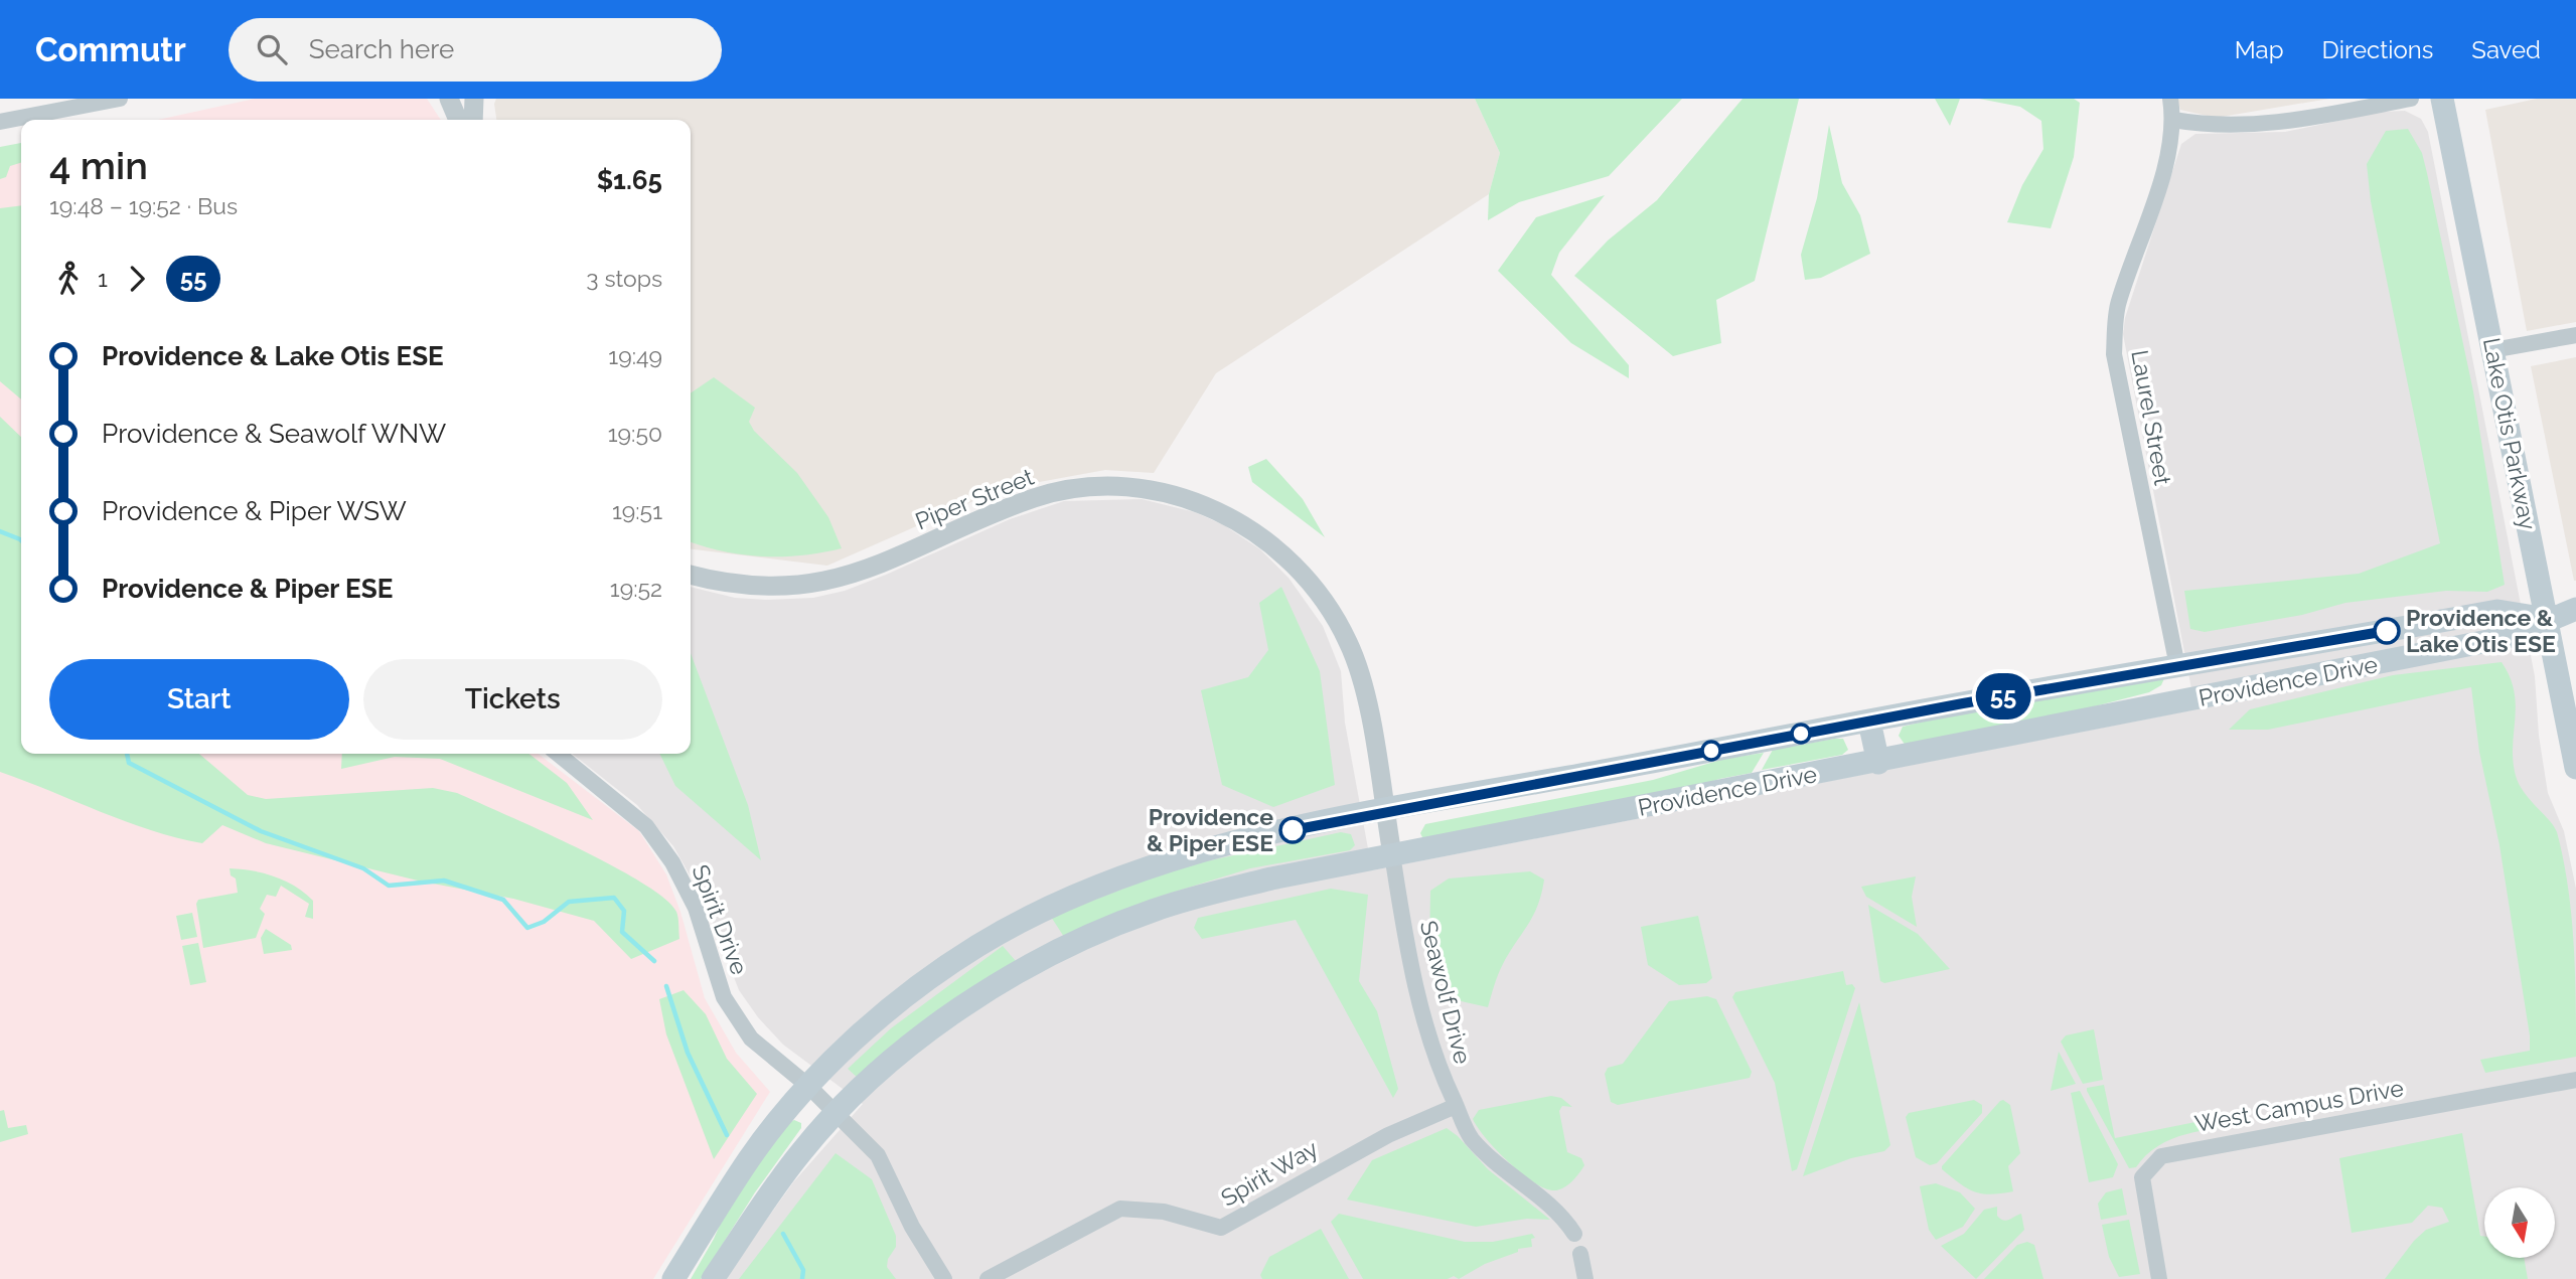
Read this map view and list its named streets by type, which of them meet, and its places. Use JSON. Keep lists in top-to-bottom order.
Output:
{
  "streets": {
    "main road": ["Lake Otis Parkway", "Providence Drive"],
    "street": [
      "Laurel Street",
      "Piper Street",
      "Spirit Drive",
      "Seawolf Drive",
      "West Campus Drive",
      "Spirit Way"
    ]
  },
  "crossings": [
    ["Laurel Street", "Providence Drive"],
    ["Lake Otis Parkway", "Providence Drive"],
    ["Piper Street", "Providence Drive"],
    ["Piper Street", "Seawolf Drive"],
    ["Providence Drive", "Spirit Drive"],
    ["Providence Drive", "Seawolf Drive"],
    ["Seawolf Drive", "Spirit Way"]
  ],
  "places": ["Providence & Lake Otis ESE", "Providence & Piper ESE"],
  "lines": ["bus line 55"],
  "north": "bottom",
  "page": {
    "header": "Commutr",
    "search": "Search here",
    "nav": ["Map", "Directions", "Saved"],
    "on_map": "55",
    "heading": ["4 min", "19:48 – 19:52 · Bus", "$1.65"],
    "legs": ["1", "55", "3 stops"],
    "list": [
      {
        "name": "Providence & Lake Otis ESE",
        "value": "19:49"
      },
      {
        "name": "Providence & Seawolf WNW",
        "value": "19:50"
      },
      {
        "name": "Providence & Piper WSW",
        "value": "19:51"
      },
      {
        "name": "Providence & Piper ESE",
        "value": "19:52"
      }
    ],
    "buttons": ["Start", "Tickets"]
  }
}
